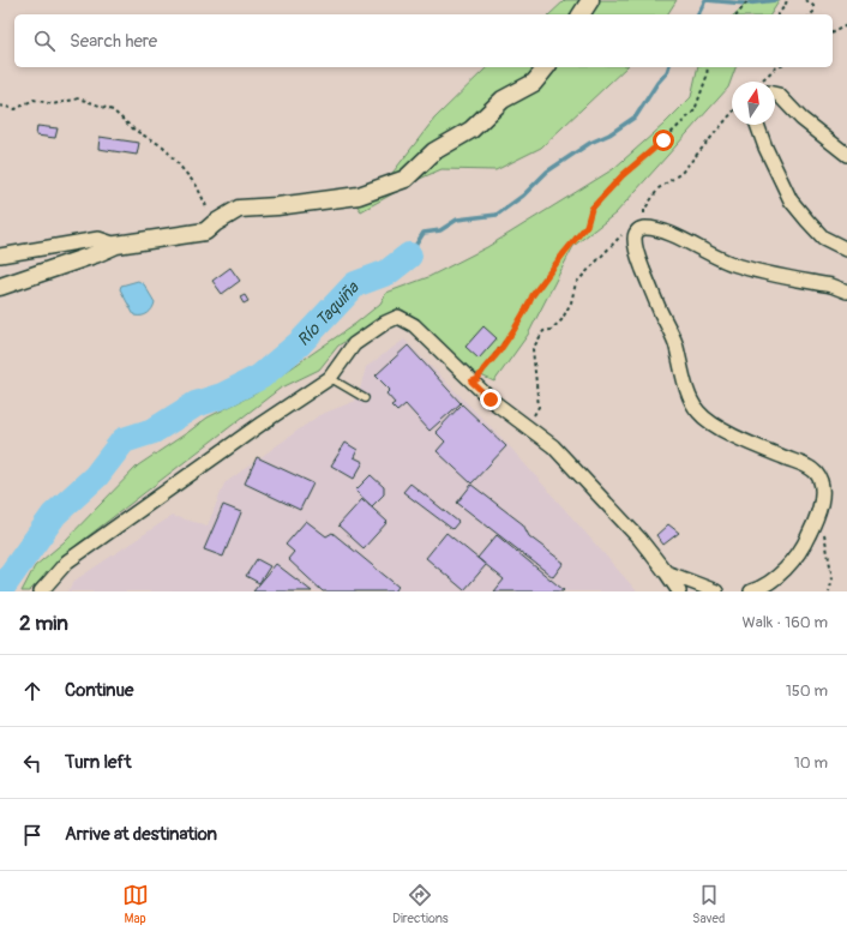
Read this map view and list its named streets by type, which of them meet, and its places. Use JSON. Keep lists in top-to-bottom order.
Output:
{
  "water": ["Río Taquiña"],
  "north": "top",
  "page": {
    "search": "Search here",
    "heading": ["2 min", "Walk · 160 m"],
    "list": [
      ["Continue", "150 m"],
      ["Turn left", "10 m"],
      "Arrive at destination"
    ],
    "nav": ["Map", "Directions", "Saved"]
  }
}
